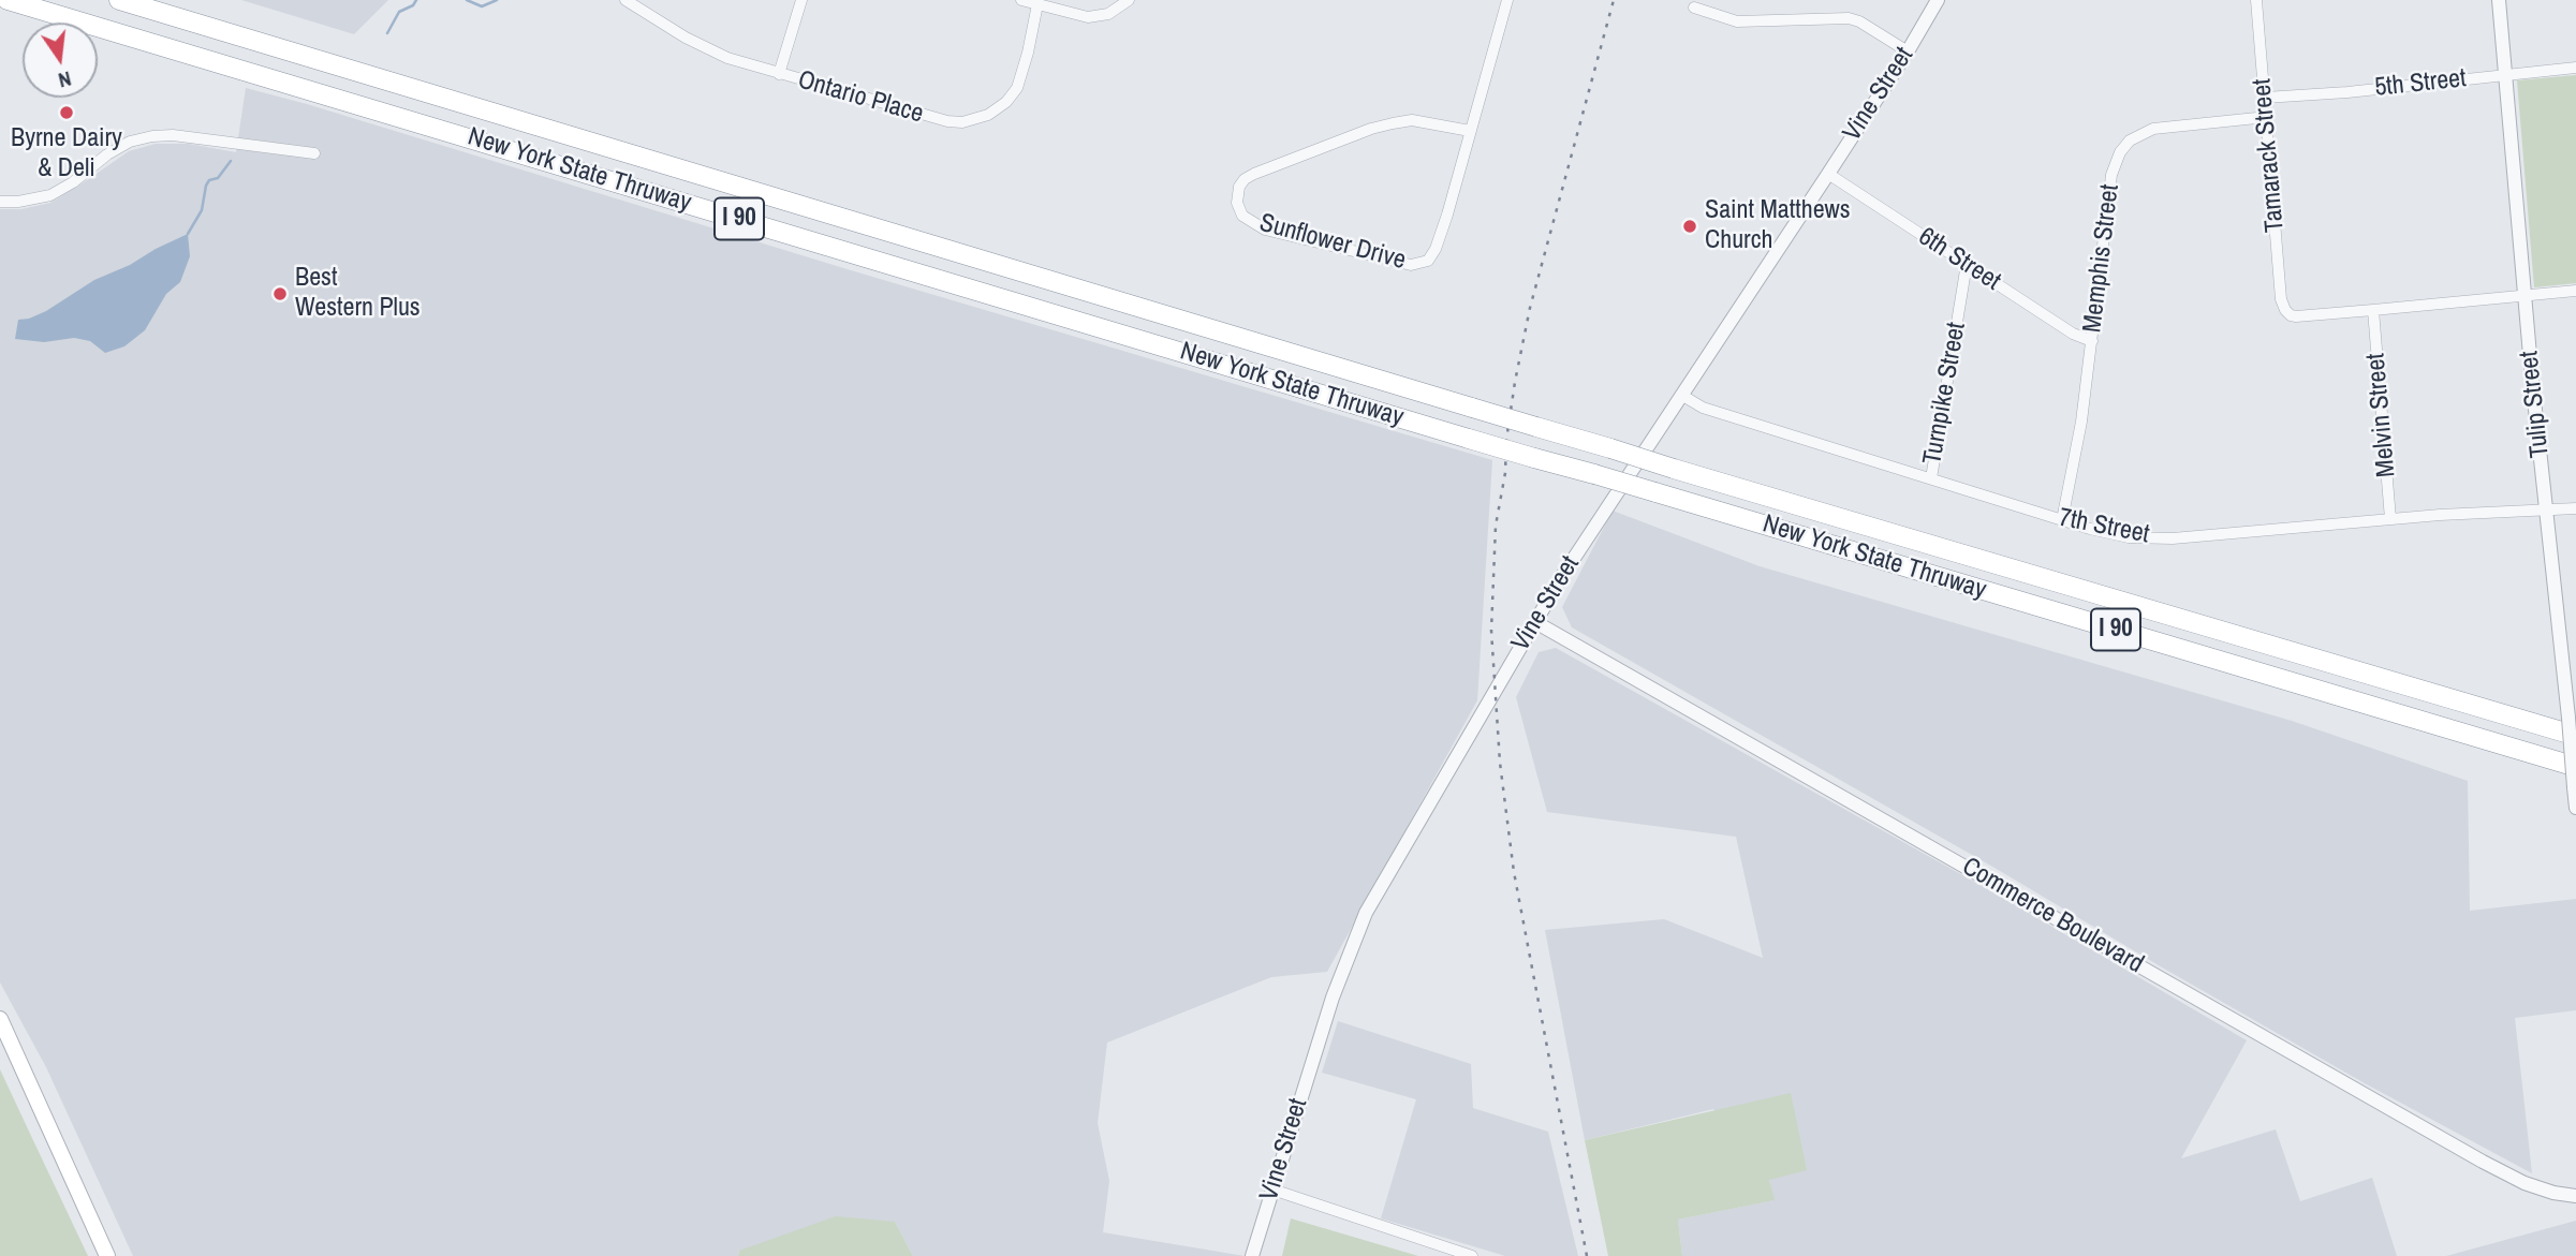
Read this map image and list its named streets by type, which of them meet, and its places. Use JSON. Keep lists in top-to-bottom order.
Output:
{
  "streets": {
    "highway": ["New York State Thruway", "I 90"],
    "street": [
      "5th Street",
      "Vine Street",
      "Ontario Place",
      "Tamarack Street",
      "Sunflower Drive",
      "Memphis Street",
      "6th Street",
      "Turnpike Street",
      "Tulip Street",
      "Melvin Street",
      "7th Street",
      "Commerce Boulevard"
    ]
  },
  "crossings": [
    ["5th Street", "Tamarack Street"],
    ["5th Street", "Tulip Street"],
    ["Vine Street", "6th Street"],
    ["Vine Street", "7th Street"],
    ["Vine Street", "Commerce Boulevard"],
    ["Tamarack Street", "Memphis Street"],
    ["Tamarack Street", "Melvin Street"],
    ["Memphis Street", "6th Street"],
    ["Memphis Street", "7th Street"],
    ["6th Street", "Turnpike Street"],
    ["Turnpike Street", "7th Street"],
    ["Tulip Street", "7th Street"],
    ["Melvin Street", "7th Street"]
  ],
  "places": ["Byrne Dairy & Deli", "Saint Matthews Church", "Best Western Plus"],
  "north": "bottom"
}
